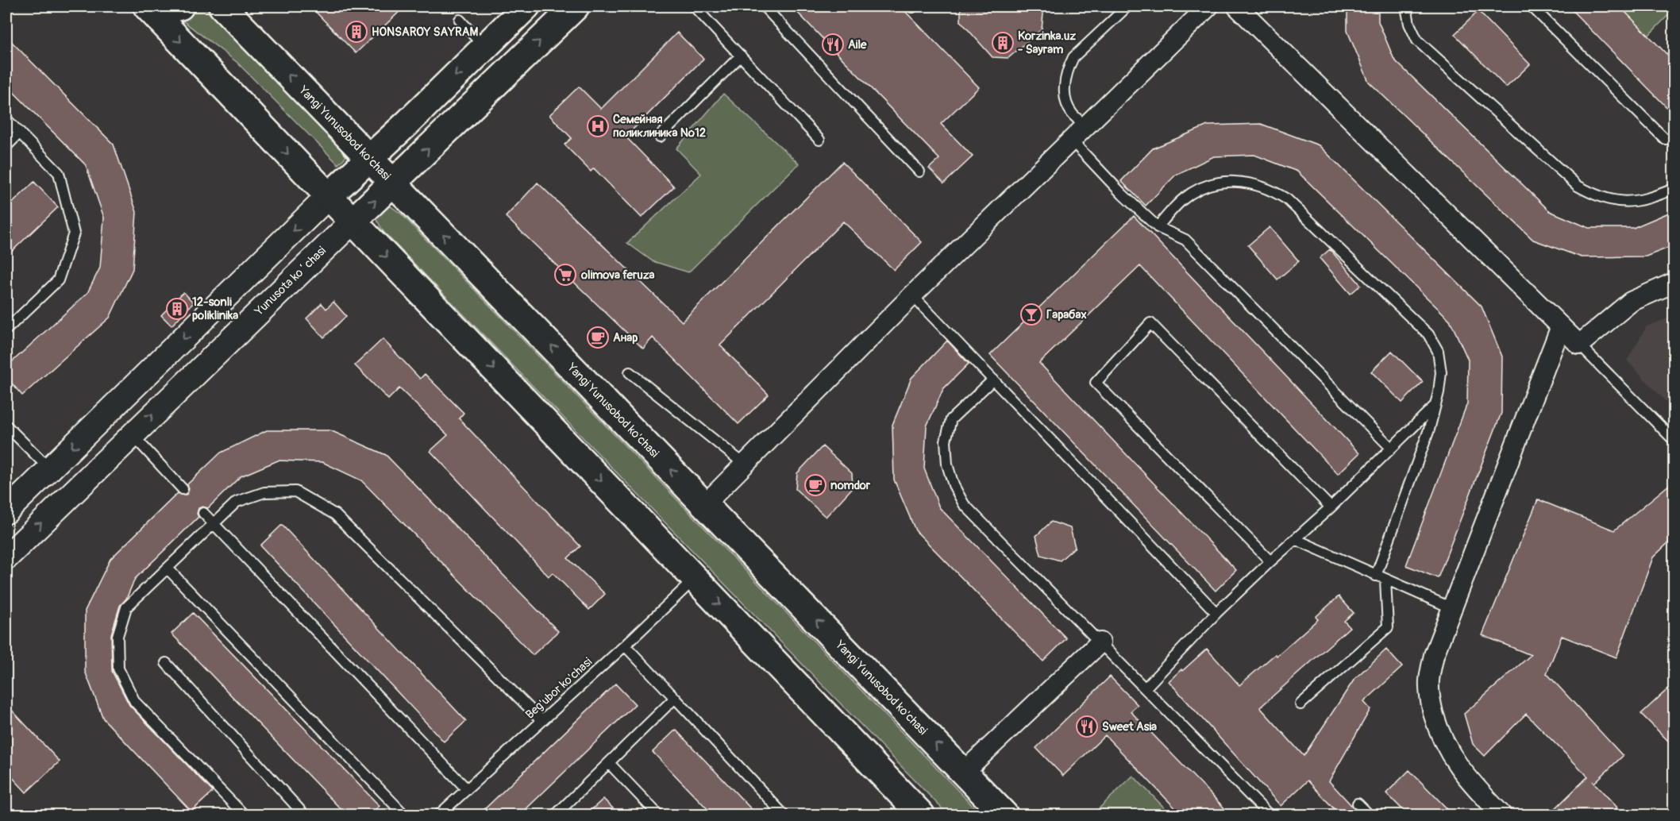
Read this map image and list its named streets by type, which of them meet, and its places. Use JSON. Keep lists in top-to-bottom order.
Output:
{
  "streets": {
    "main road": ["Yangi Yunusobod ko'chasi", "Yunusota koʻchasi"],
    "lane": ["Beg'ubor ko'chasi"]
  },
  "crossings": [
    ["Yangi Yunusobod ko'chasi", "Yunusota koʻchasi"]
  ],
  "places": {
    "building": ["HONSAROY SAYRAM", "Korzinka.uz - Sayram", "12-sonli poliklinika"],
    "restaurant": ["Aile", "Sweet Asia"],
    "hospital": ["Семейная поликлиника №12"],
    "supermarket": ["olimova feruza"],
    "bar": ["Гарабах"],
    "cafe": ["Анар", "nomdor"]
  }
}
